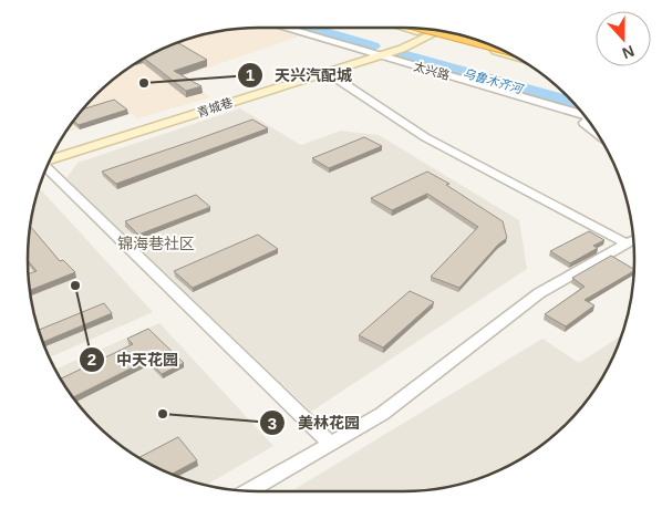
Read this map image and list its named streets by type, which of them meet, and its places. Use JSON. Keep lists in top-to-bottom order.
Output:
{
  "streets": {
    "street": ["太兴路", "青城巷"]
  },
  "crossings": [
    ["太兴路", "青城巷"]
  ],
  "districts": ["锦海巷社区"],
  "water": ["乌鲁木齐河"],
  "places": ["天兴汽配城", "中天花园", "美林花园"],
  "north": "bottom"
}
